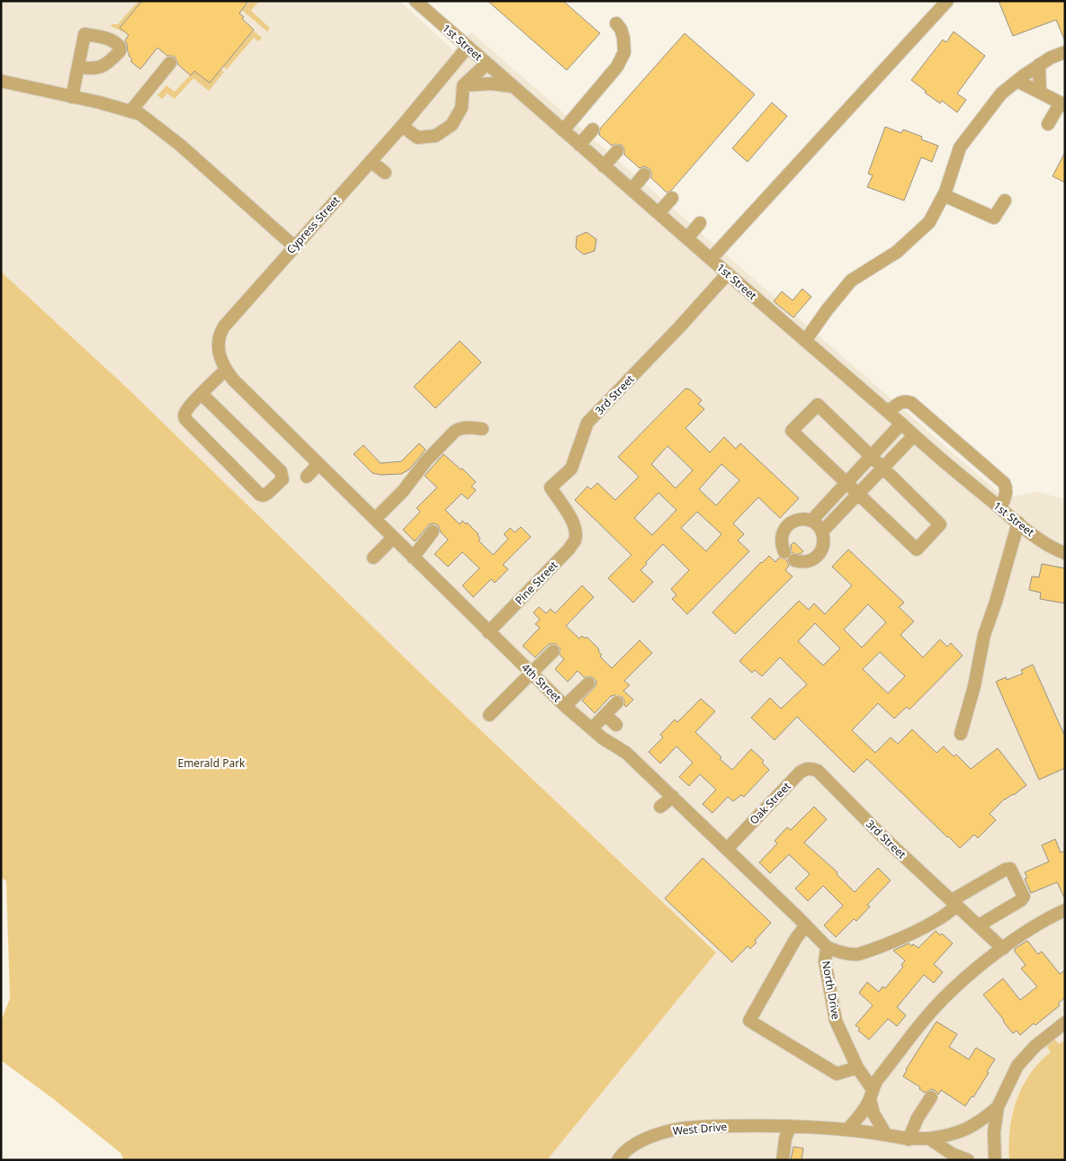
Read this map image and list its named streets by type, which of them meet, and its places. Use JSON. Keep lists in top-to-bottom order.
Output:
{
  "streets": {
    "street": [
      "1st Street",
      "Cypress Street",
      "3rd Street",
      "Pine Street",
      "4th Street",
      "Oak Street",
      "North Drive",
      "West Drive"
    ]
  },
  "crossings": [
    ["1st Street", "Cypress Street"],
    ["1st Street", "3rd Street"],
    ["Cypress Street", "4th Street"],
    ["3rd Street", "Pine Street"],
    ["3rd Street", "Oak Street"],
    ["3rd Street", "North Drive"],
    ["Pine Street", "4th Street"],
    ["4th Street", "Oak Street"],
    ["4th Street", "North Drive"],
    ["North Drive", "West Drive"]
  ],
  "parks": ["Emerald Park"]
}
